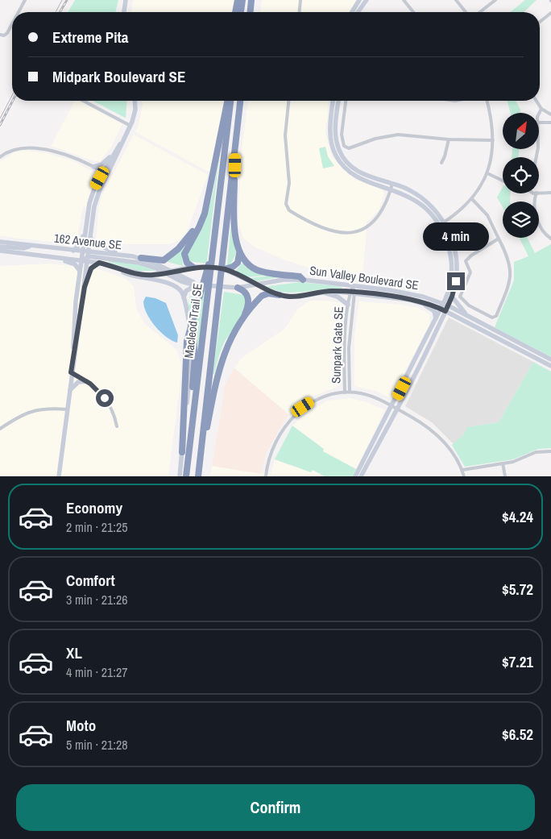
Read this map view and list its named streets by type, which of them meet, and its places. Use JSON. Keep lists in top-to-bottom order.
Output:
{
  "streets": {
    "highway": ["Macleod Trail SE"],
    "main road": ["162 Avenue SE", "Sun Valley Boulevard SE"],
    "street": ["Sunpark Gate SE"]
  },
  "crossings": [
    ["162 Avenue SE", "Sun Valley Boulevard SE"],
    ["Sun Valley Boulevard SE", "Sunpark Gate SE"]
  ],
  "north": "top right",
  "page": {
    "banner": ["Extreme Pita", "Midpark Boulevard SE"],
    "bubble": "4 min",
    "list": [
      {
        "name": "Economy",
        "note": "2 min · 21:25",
        "value": "$4.24"
      },
      {
        "name": "Comfort",
        "note": "3 min · 21:26",
        "value": "$5.72"
      },
      {
        "name": "XL",
        "note": "4 min · 21:27",
        "value": "$7.21"
      },
      {
        "name": "Moto",
        "note": "5 min · 21:28",
        "value": "$6.52"
      }
    ],
    "buttons": "Confirm"
  }
}
